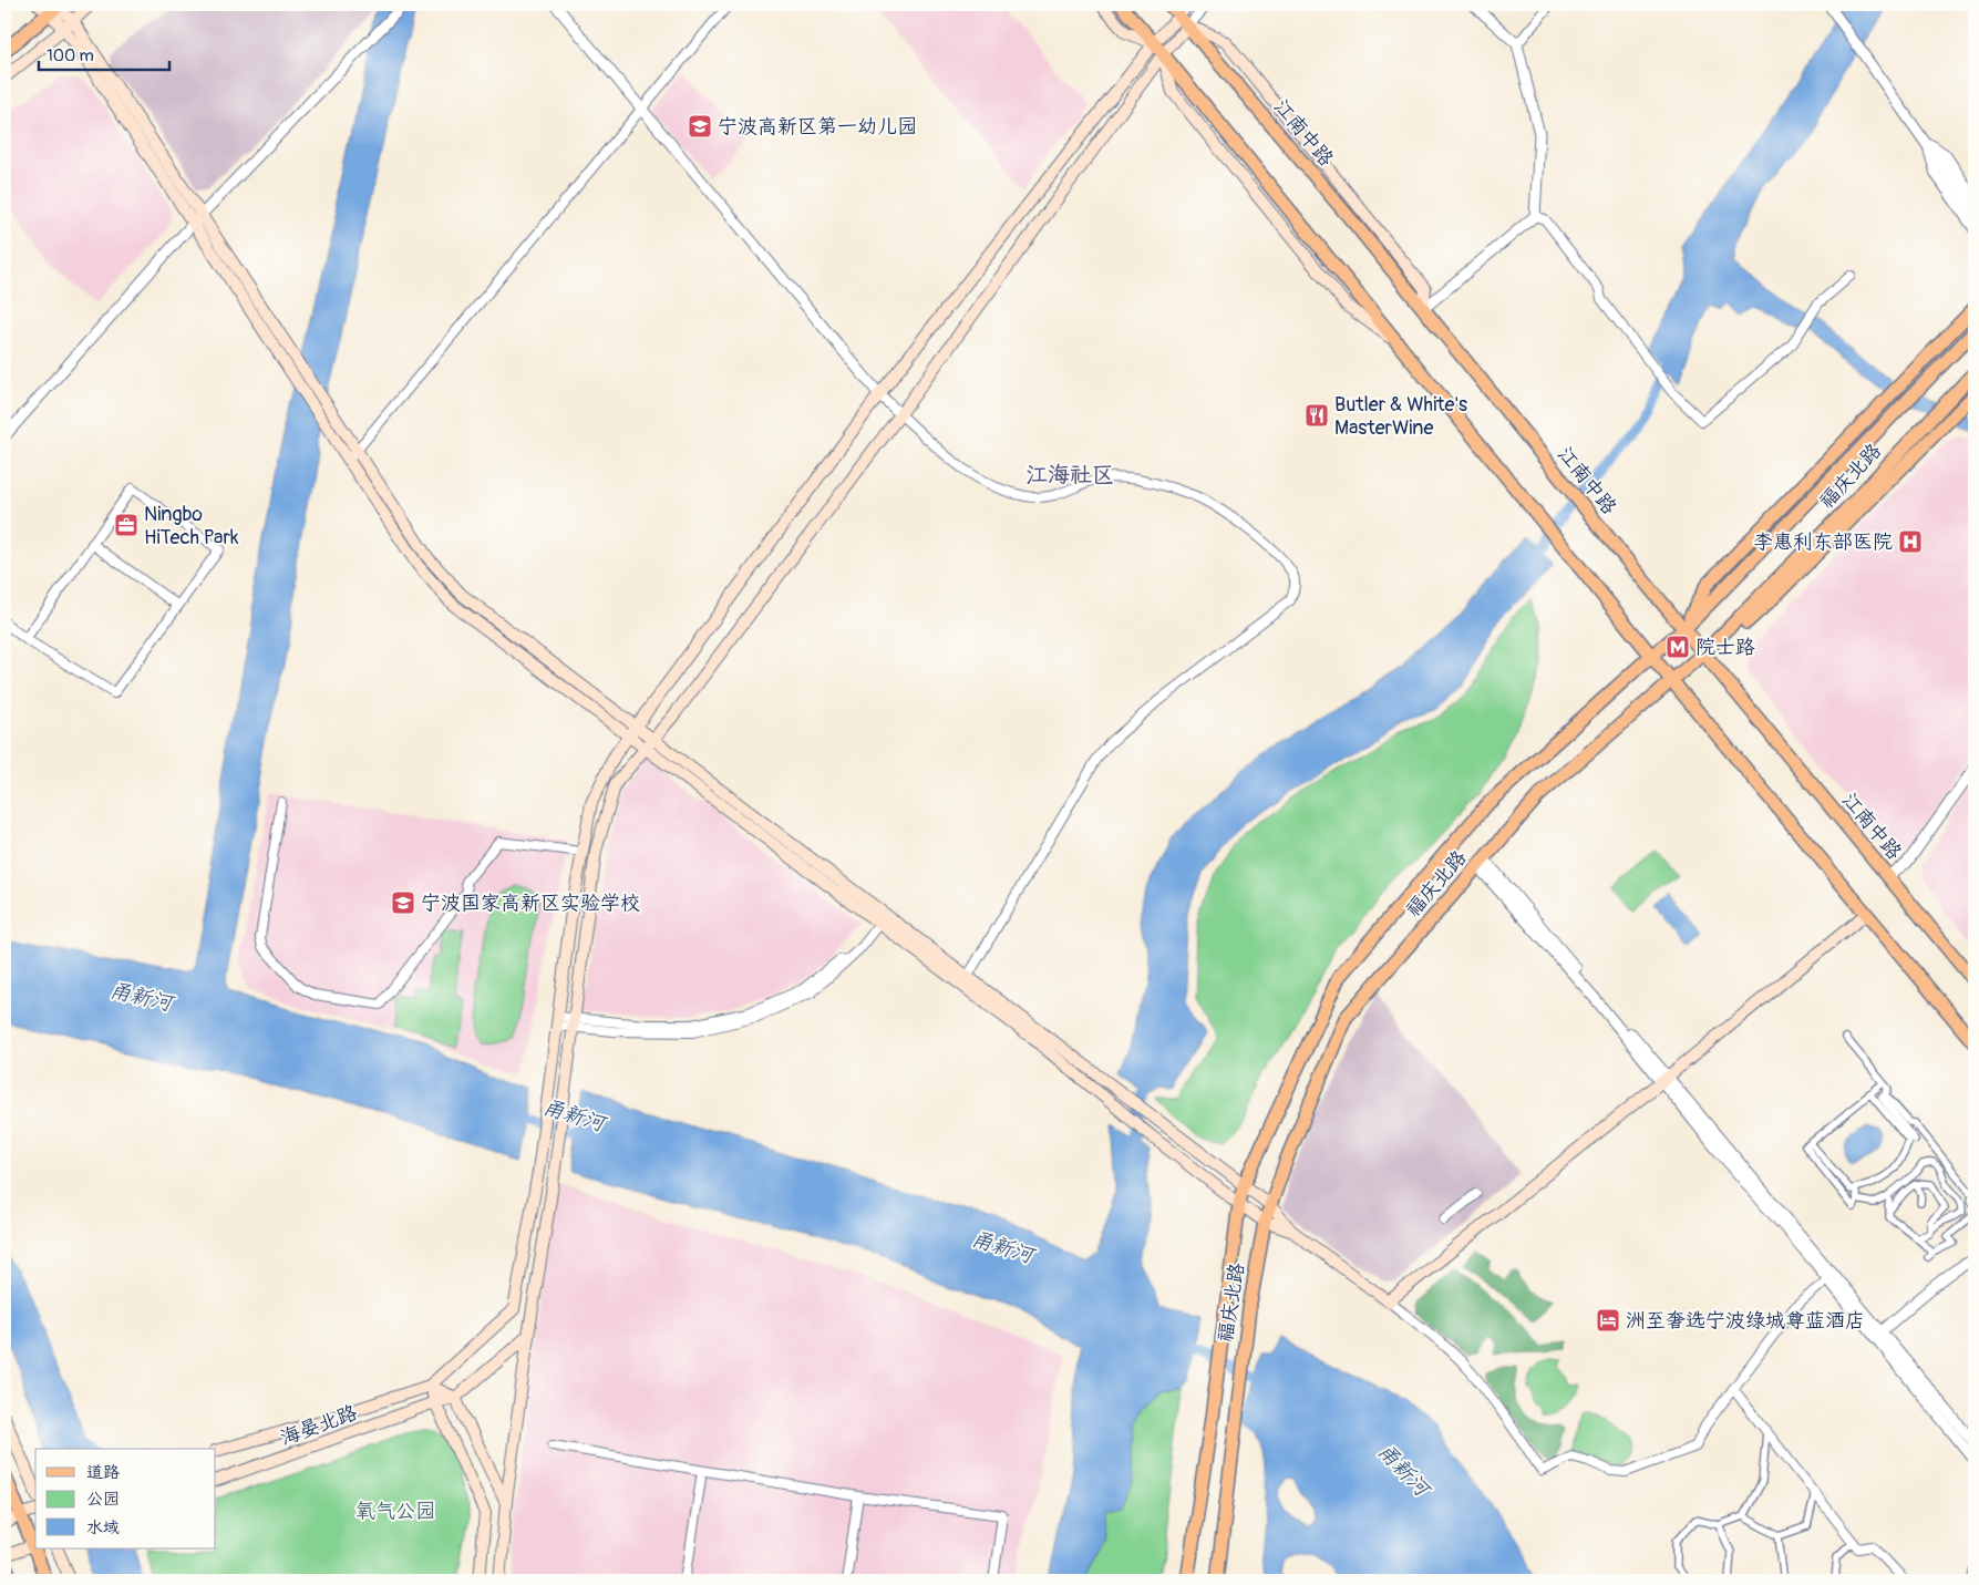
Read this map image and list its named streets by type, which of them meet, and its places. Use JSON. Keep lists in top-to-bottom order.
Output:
{
  "streets": {
    "main road": ["江南中路", "福庆北路", "海晏北路"]
  },
  "crossings": [
    ["江南中路", "福庆北路"]
  ],
  "districts": ["江海社区"],
  "water": ["甬新河"],
  "parks": ["氧气公园"],
  "places": {
    "school or university": ["宁波高新区第一幼儿园", "宁波国家高新区实验学校"],
    "restaurant": ["Butler & White's MasterWine"],
    "office": ["Ningbo HiTech Park"],
    "hospital": ["李惠利东部医院"],
    "metro station": ["院士路"],
    "hotel": ["洲至奢选宁波绿城尊蓝酒店"]
  },
  "legend": ["道路", "公园", "水域"],
  "scale_bar": "100 m"
}
